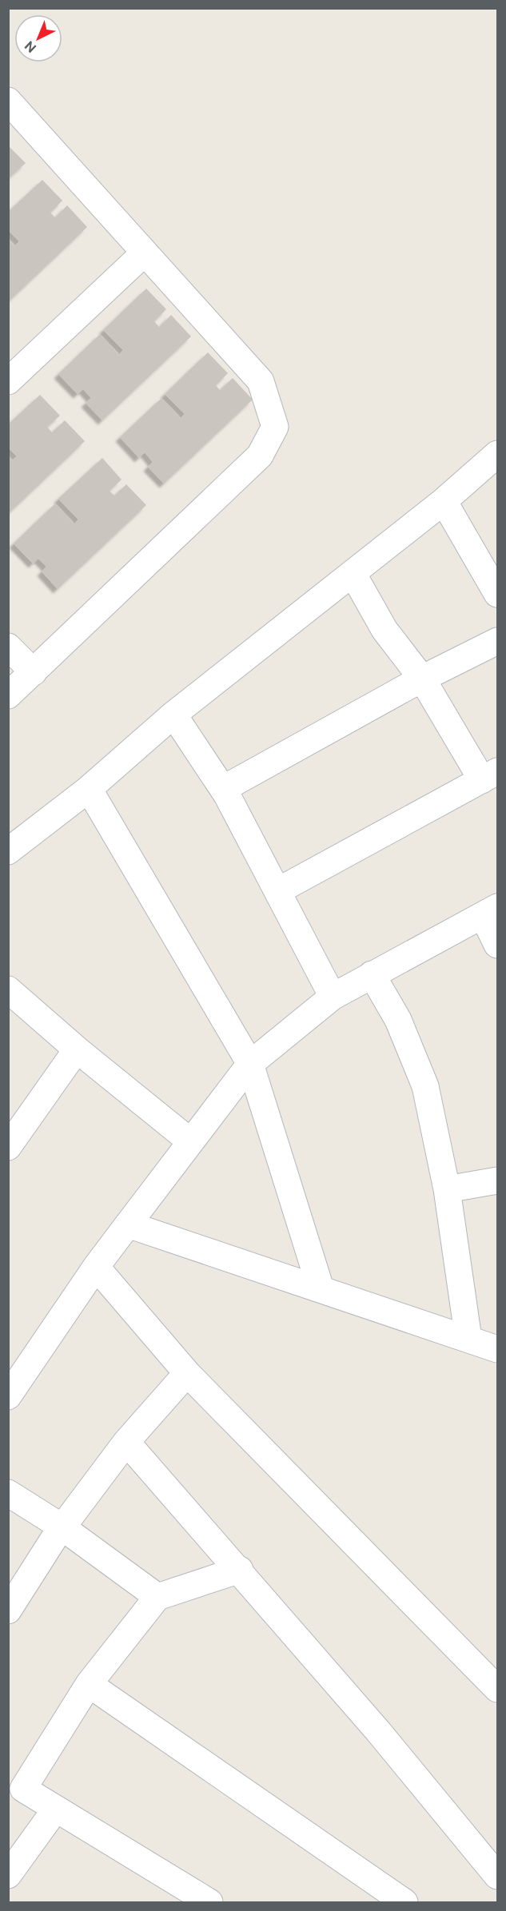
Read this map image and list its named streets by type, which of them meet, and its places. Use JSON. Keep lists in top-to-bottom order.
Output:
{
  "north": "bottom left"
}
